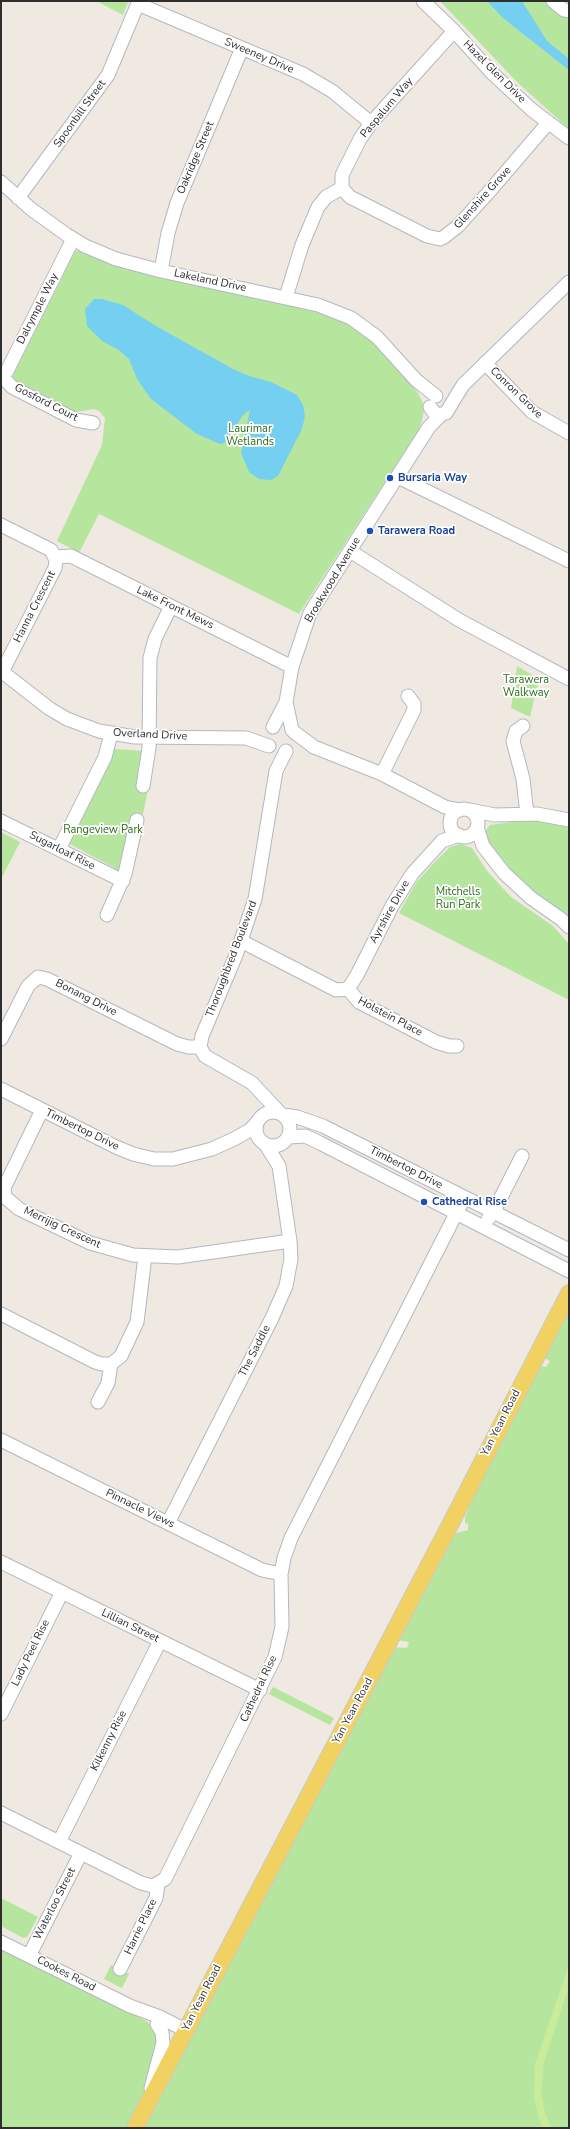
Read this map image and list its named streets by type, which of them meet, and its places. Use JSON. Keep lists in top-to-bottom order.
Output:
{
  "streets": {
    "main road": ["Yan Yean Road"],
    "street": [
      "Sweeney Drive",
      "Hazel Glen Drive",
      "Paspalum Way",
      "Spoonbill Street",
      "Oakridge Street",
      "Glenshire Grove",
      "Lakeland Drive",
      "Dalrymple Way",
      "Conron Grove",
      "Gosford Court",
      "Brookwood Avenue",
      "Hanna Crescent",
      "Lake Front Mews",
      "Overland Drive",
      "Sugarloaf Rise",
      "Ayrshire Drive",
      "Thoroughbred Boulevard",
      "Bonang Drive",
      "Holstein Place",
      "Timbertop Drive",
      "Merrijig Crescent",
      "The Saddle",
      "Pinnacle Views",
      "Lillian Street",
      "Lady Peel Rise",
      "Cathedral Rise",
      "Kilkenny Rise",
      "Waterloo Street",
      "Harrie Place",
      "Cookes Road"
    ]
  },
  "crossings": [
    ["Sweeney Drive", "Paspalum Way"],
    ["Sweeney Drive", "Spoonbill Street"],
    ["Sweeney Drive", "Oakridge Street"],
    ["Hazel Glen Drive", "Paspalum Way"],
    ["Hazel Glen Drive", "Glenshire Grove"],
    ["Paspalum Way", "Glenshire Grove"],
    ["Spoonbill Street", "Lakeland Drive"],
    ["Oakridge Street", "Lakeland Drive"],
    ["Lakeland Drive", "Dalrymple Way"],
    ["Lakeland Drive", "Brookwood Avenue"],
    ["Dalrymple Way", "Gosford Court"],
    ["Conron Grove", "Brookwood Avenue"],
    ["Brookwood Avenue", "Lake Front Mews"],
    ["Brookwood Avenue", "Overland Drive"],
    ["Brookwood Avenue", "Thoroughbred Boulevard"],
    ["Hanna Crescent", "Lake Front Mews"],
    ["Hanna Crescent", "Overland Drive"],
    ["Overland Drive", "Thoroughbred Boulevard"],
    ["Ayrshire Drive", "Holstein Place"],
    ["Thoroughbred Boulevard", "Bonang Drive"],
    ["Thoroughbred Boulevard", "Holstein Place"],
    ["Timbertop Drive", "Merrijig Crescent"],
    ["Timbertop Drive", "The Saddle"],
    ["Timbertop Drive", "Cathedral Rise"],
    ["Merrijig Crescent", "The Saddle"],
    ["The Saddle", "Pinnacle Views"],
    ["Yan Yean Road", "Cookes Road"],
    ["Pinnacle Views", "Cathedral Rise"],
    ["Lillian Street", "Lady Peel Rise"],
    ["Lillian Street", "Cathedral Rise"],
    ["Lillian Street", "Kilkenny Rise"],
    ["Cathedral Rise", "Harrie Place"],
    ["Waterloo Street", "Cookes Road"]
  ],
  "parks": [
    "Laurimar Wetlands",
    "Tarawera Walkway",
    "Rangeview Park",
    "Mitchells Run Park"
  ],
  "places": ["Bursaria Way", "Tarawera Road", "Cathedral Rise"]
}
